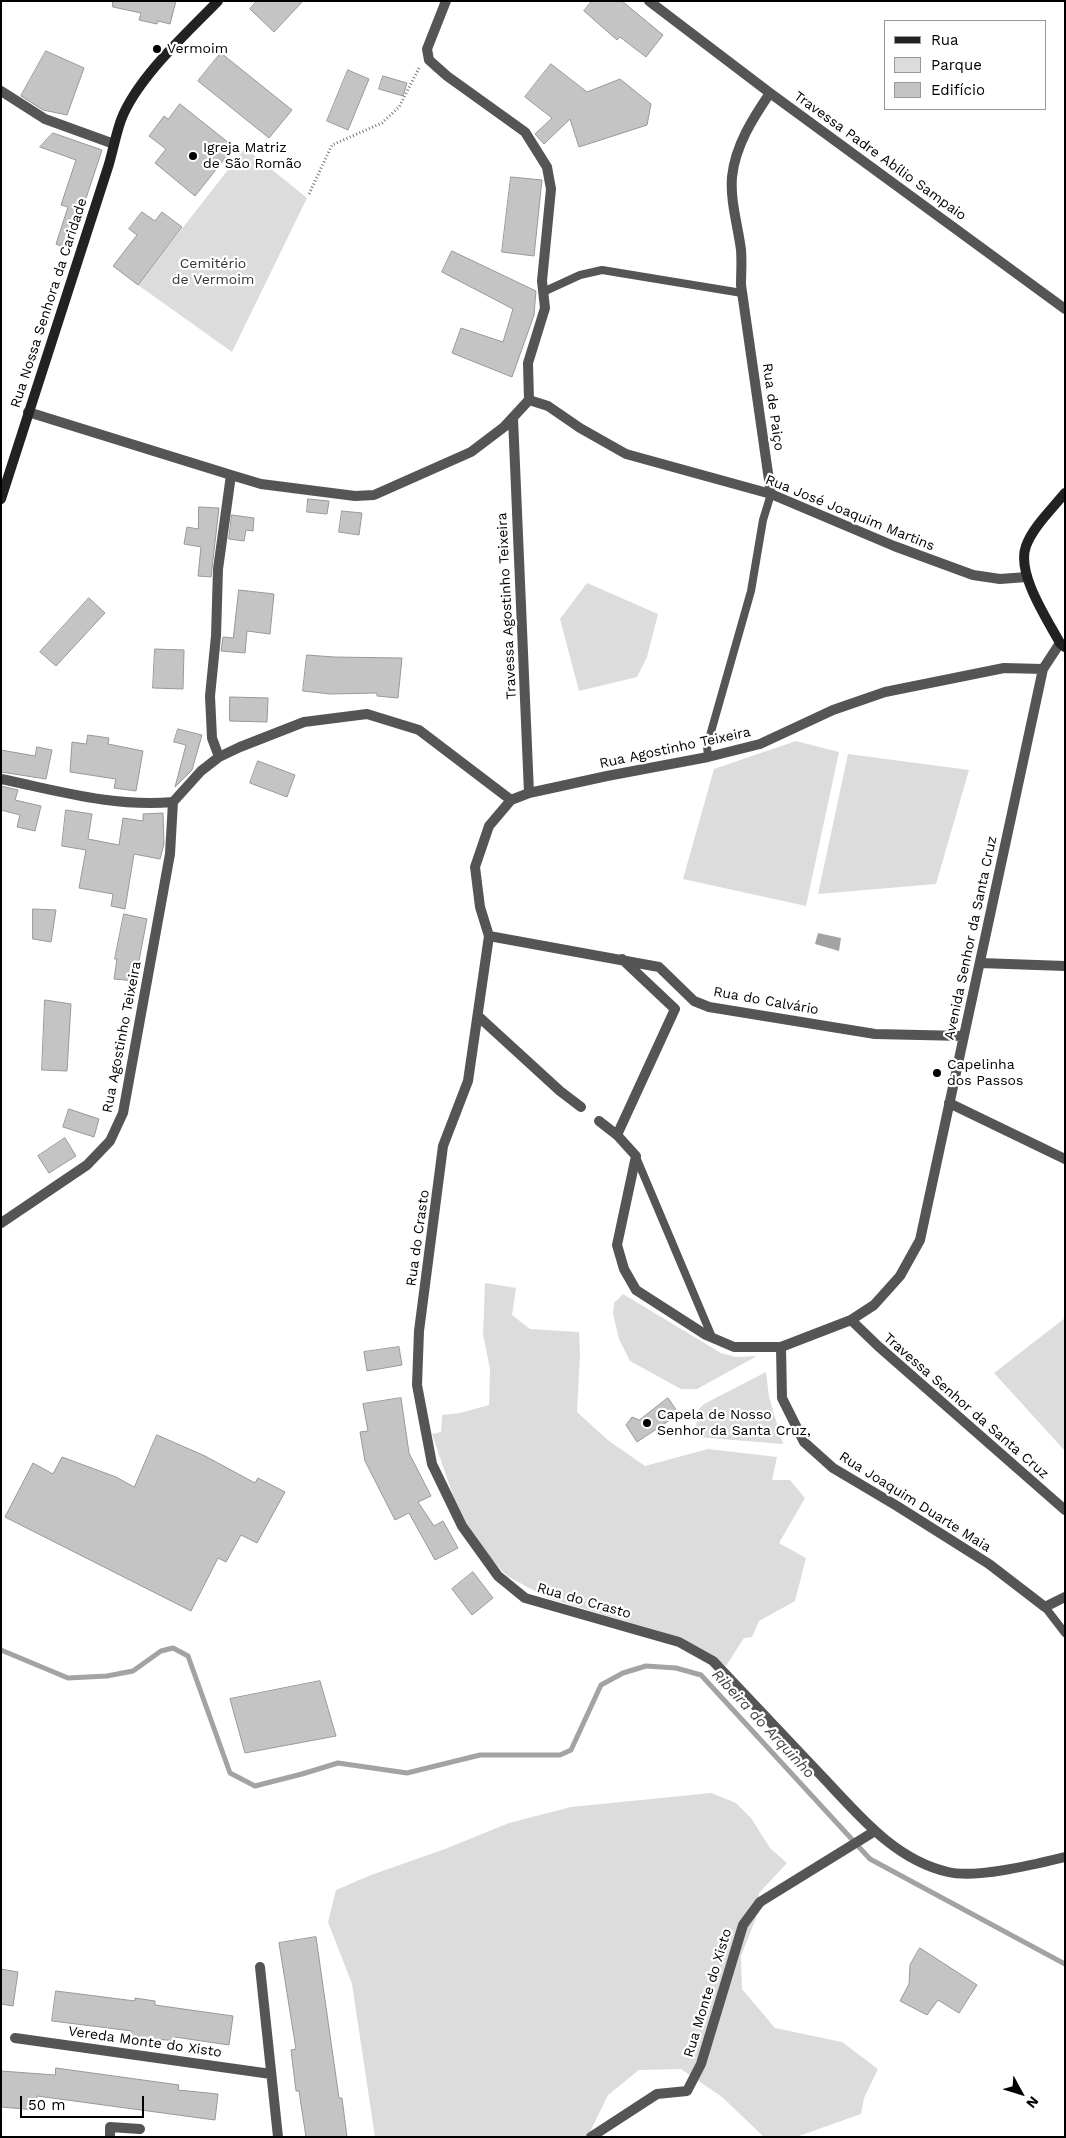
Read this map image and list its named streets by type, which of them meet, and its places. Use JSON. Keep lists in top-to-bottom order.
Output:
{
  "streets": {
    "street": [
      "Travessa Padre Abílio Sampaio",
      "Rua Nossa Senhora da Caridade",
      "Rua de Paiço",
      "Rua José Joaquim Martins",
      "Travessa Agostinho Teixeira",
      "Rua Agostinho Teixeira",
      "Avenida Senhor da Santa Cruz",
      "Rua do Calvário",
      "Rua do Crasto",
      "Travessa Senhor da Santa Cruz",
      "Rua Joaquim Duarte Maia",
      "Rua Monte do Xisto",
      "Vereda Monte do Xisto"
    ]
  },
  "crossings": [
    ["Travessa Padre Abílio Sampaio", "Rua de Paiço"],
    ["Rua de Paiço", "Rua José Joaquim Martins"],
    ["Rua de Paiço", "Rua Agostinho Teixeira"],
    ["Travessa Agostinho Teixeira", "Rua Agostinho Teixeira"],
    ["Rua Agostinho Teixeira", "Avenida Senhor da Santa Cruz"],
    ["Rua Agostinho Teixeira", "Rua do Crasto"],
    ["Avenida Senhor da Santa Cruz", "Rua do Calvário"],
    ["Avenida Senhor da Santa Cruz", "Travessa Senhor da Santa Cruz"],
    ["Avenida Senhor da Santa Cruz", "Rua Joaquim Duarte Maia"],
    ["Rua do Calvário", "Rua do Crasto"],
    ["Rua do Crasto", "Rua Monte do Xisto"]
  ],
  "water": ["Ribeira do Arquinho"],
  "parks": ["Cemitério de Vermoim"],
  "places": [
    "Vermoim",
    "Igreja Matriz de São Romão",
    "Capelinha dos Passos",
    "Capela de Nosso Senhor da Santa Cruz,"
  ],
  "legend": ["Rua", "Parque", "Edifício"],
  "scale_bar": "50 m",
  "north": "bottom right"
}
